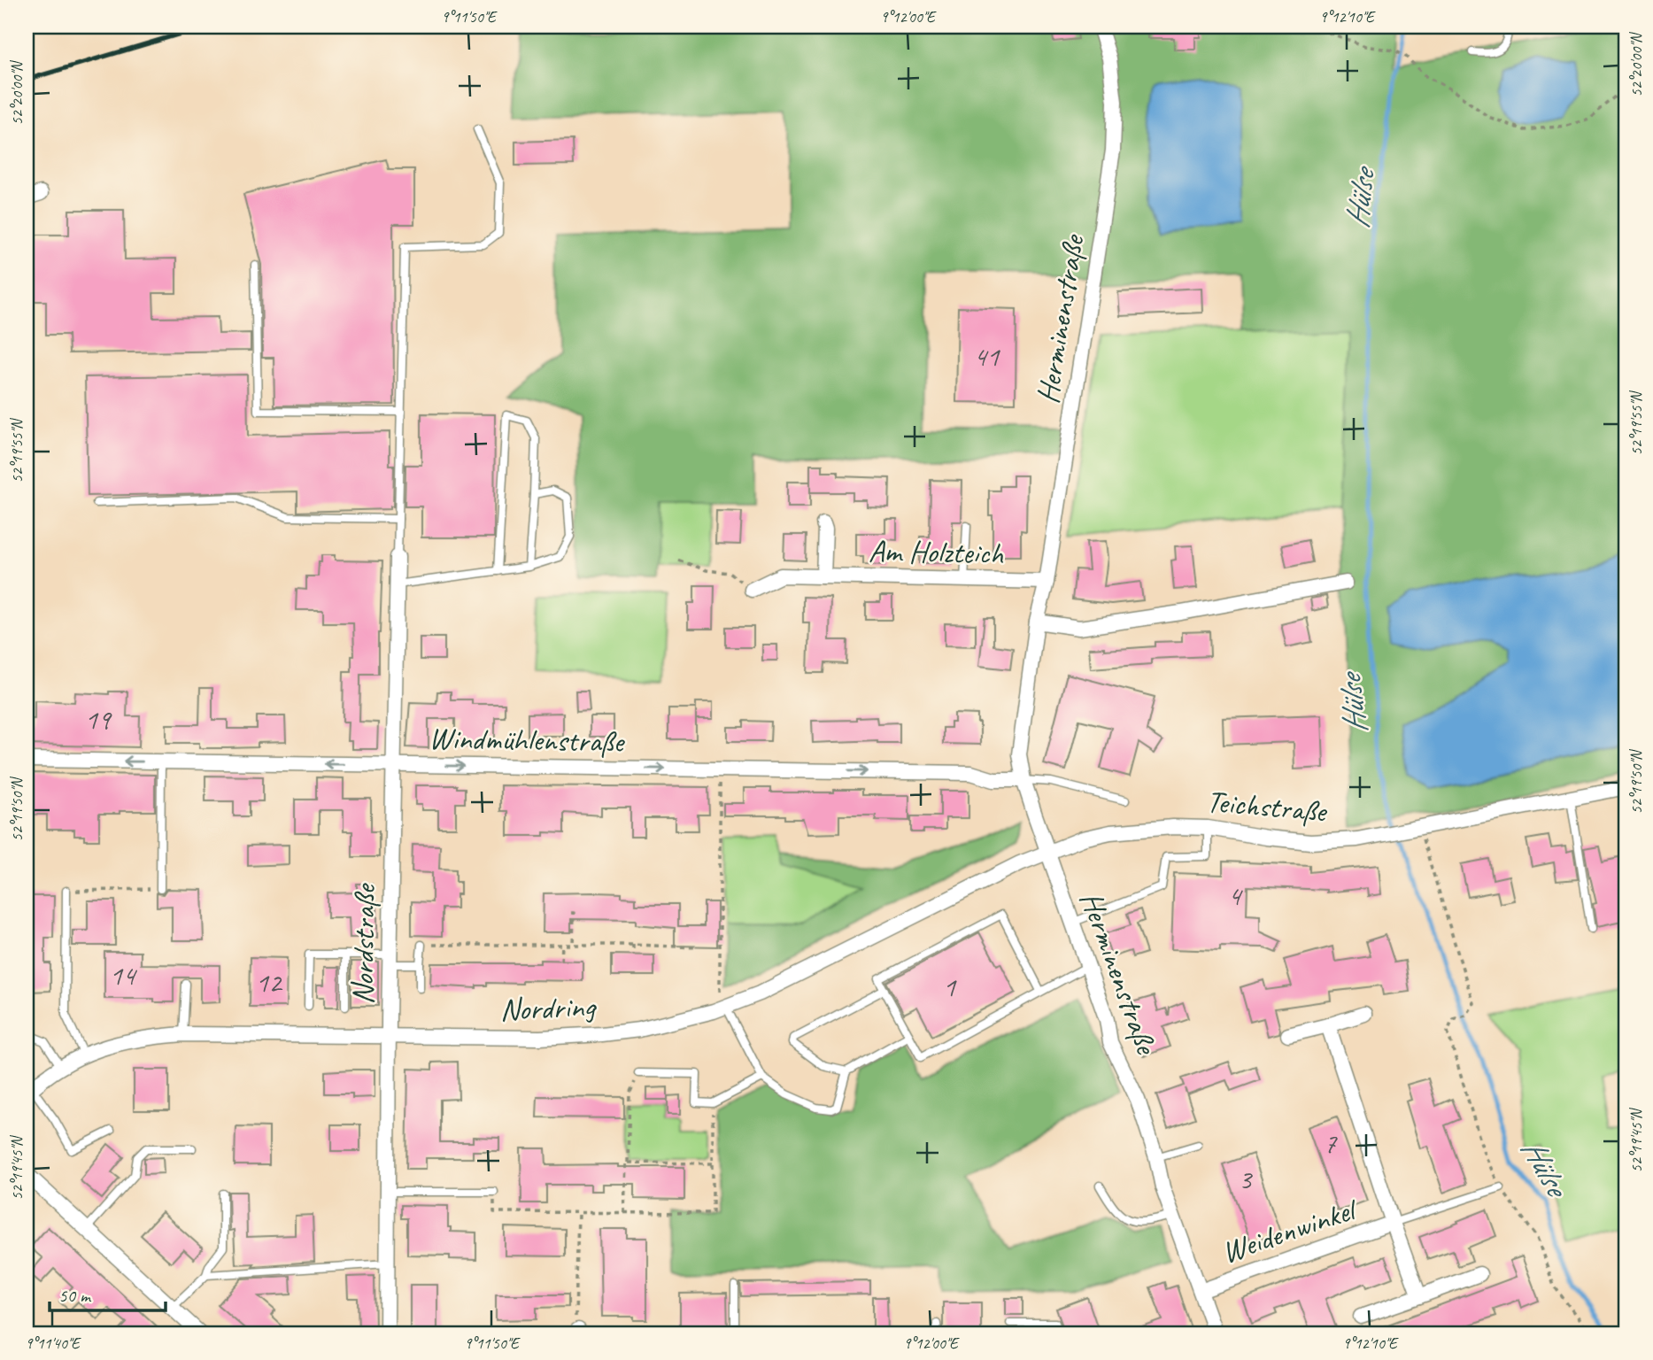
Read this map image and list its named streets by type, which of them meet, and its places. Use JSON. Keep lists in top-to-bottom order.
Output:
{
  "streets": {
    "street": [
      "Herminenstraße",
      "Am Holzteich",
      "Windmühlenstraße",
      "Teichstraße",
      "Nordstraße",
      "Nordring",
      "Weidenwinkel"
    ]
  },
  "crossings": [
    ["Herminenstraße", "Am Holzteich"],
    ["Herminenstraße", "Windmühlenstraße"],
    ["Herminenstraße", "Teichstraße"],
    ["Herminenstraße", "Nordring"],
    ["Herminenstraße", "Weidenwinkel"],
    ["Windmühlenstraße", "Nordstraße"],
    ["Teichstraße", "Nordring"],
    ["Nordstraße", "Nordring"]
  ],
  "water": ["Hülse"],
  "house_numbers": [
    "41",
    "19",
    "4",
    "14",
    "12",
    "1",
    "7",
    "3"
  ],
  "scale_bar": "50 m",
  "coordinates": [
    "9°11'50\"E",
    "9°12'00\"E",
    "9°12'10\"E",
    "52°20'00\"N",
    "52°19'55\"N",
    "52°19'50\"N",
    "52°19'45\"N",
    "9°11'40\"E"
  ]
}
